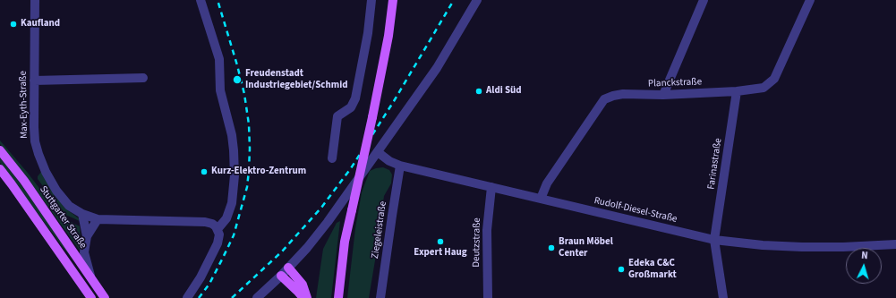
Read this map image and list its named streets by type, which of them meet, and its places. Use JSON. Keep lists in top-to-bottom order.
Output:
{
  "streets": {
    "main road": ["Stuttgarter Straße"],
    "street": [
      "Planckstraße",
      "Max-Eyth-Straße",
      "Farinastraße",
      "Rudolf-Diesel-Straße",
      "Ziegeleistraße",
      "Deutzstraße"
    ]
  },
  "crossings": [
    ["Planckstraße", "Farinastraße"],
    ["Planckstraße", "Rudolf-Diesel-Straße"],
    ["Farinastraße", "Rudolf-Diesel-Straße"],
    ["Rudolf-Diesel-Straße", "Ziegeleistraße"],
    ["Rudolf-Diesel-Straße", "Deutzstraße"]
  ],
  "places": [
    "Kaufland",
    "Freudenstadt Industriegebiet/Schmid",
    "Aldi Süd",
    "Kurz-Elektro-Zentrum",
    "Expert Haug",
    "Braun Möbel Center",
    "Edeka C&C Großmarkt"
  ],
  "north": "top"
}
